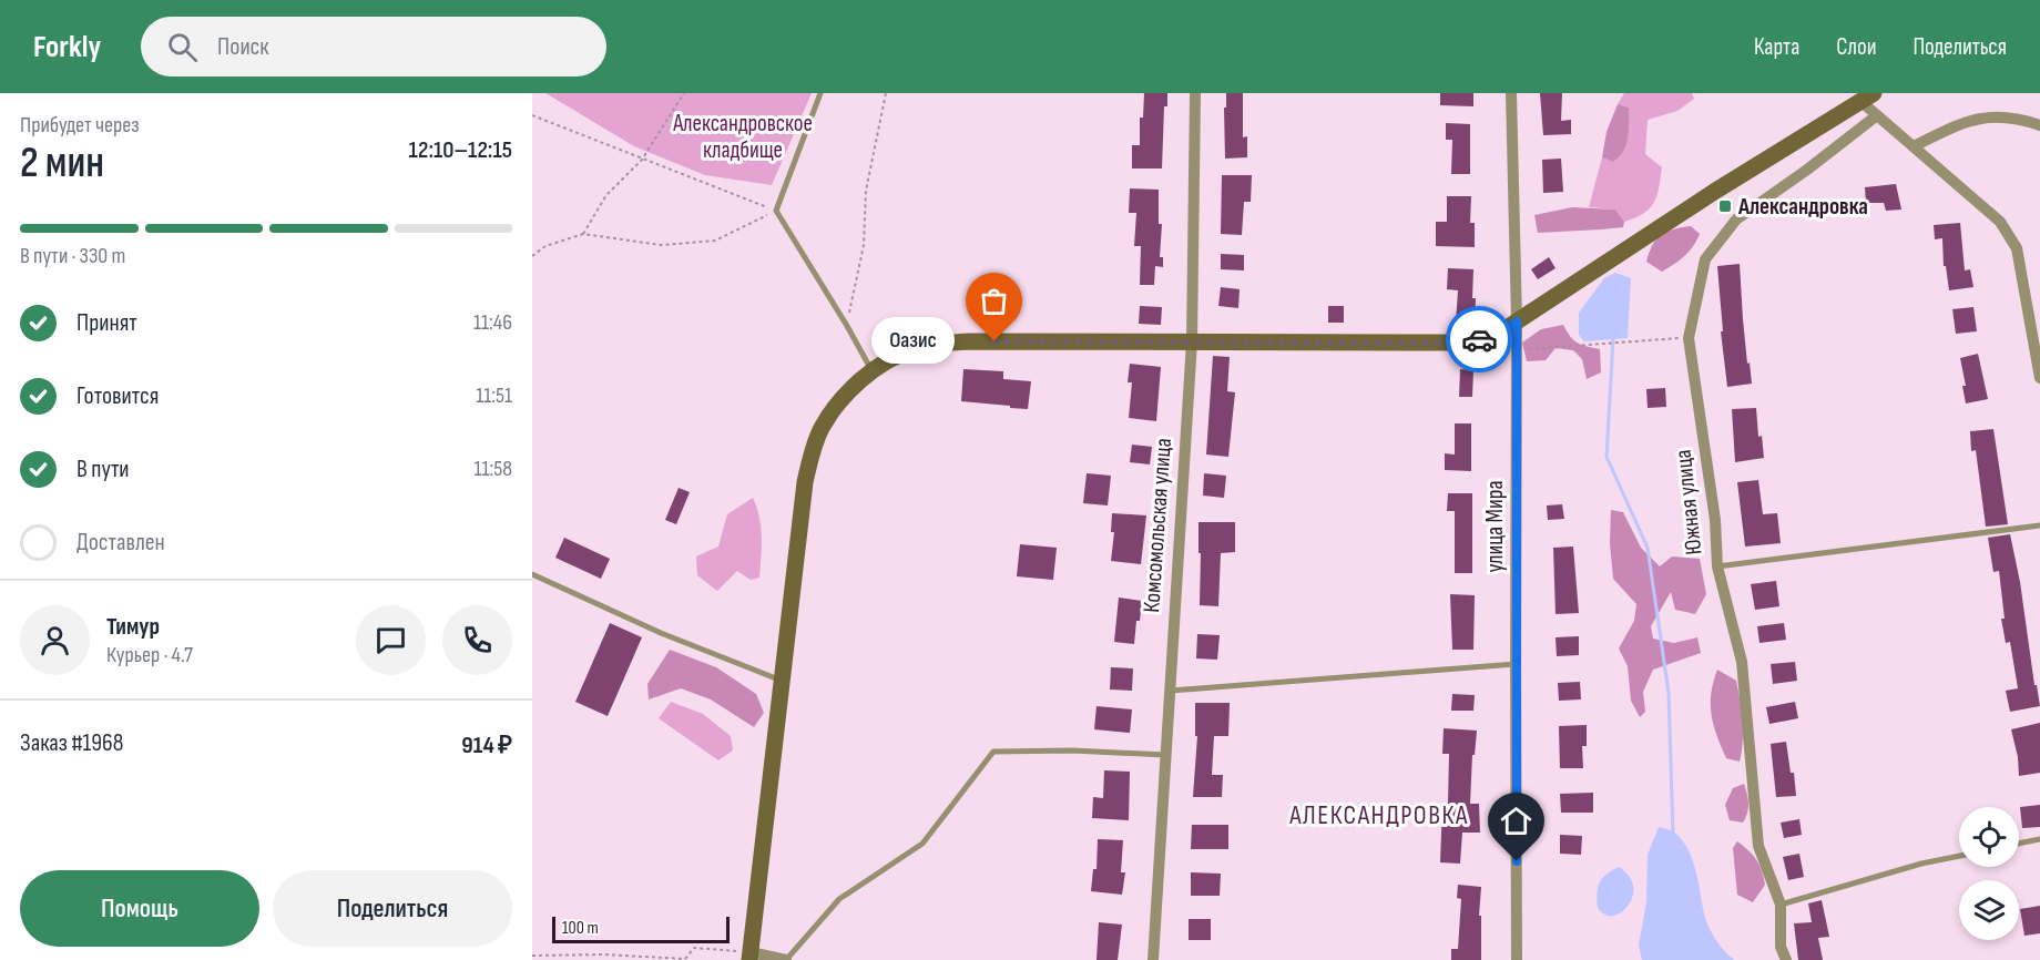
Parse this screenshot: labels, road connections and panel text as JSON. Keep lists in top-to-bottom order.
{
  "streets": {
    "street": ["Южная улица", "Комсомольская улица", "улица Мира"]
  },
  "districts": ["АЛЕКСАНДРОВКА"],
  "parks": ["Александровское кладбище"],
  "places": {
    "transit": ["Александровка"],
    "other": ["Оазис"]
  },
  "scale_bar": "100 m",
  "page": {
    "header": "Forkly",
    "search": "Поиск",
    "nav": ["Карта", "Слои", "Поделиться"],
    "heading": ["2 мин", "Прибудет через", "12:10–12:15"],
    "panel": [
      "Тимур",
      "Курьер · 4.7",
      "Заказ #1968",
      "914 ₽"
    ],
    "bar": "В пути · 330 m",
    "list": [
      ["Принят", "11:46"],
      ["Готовится", "11:51"],
      ["В пути", "11:58"],
      "Доставлен"
    ],
    "bubble": "Оазис",
    "buttons": ["Помощь", "Поделиться"],
    "scale": "100 m"
  }
}
